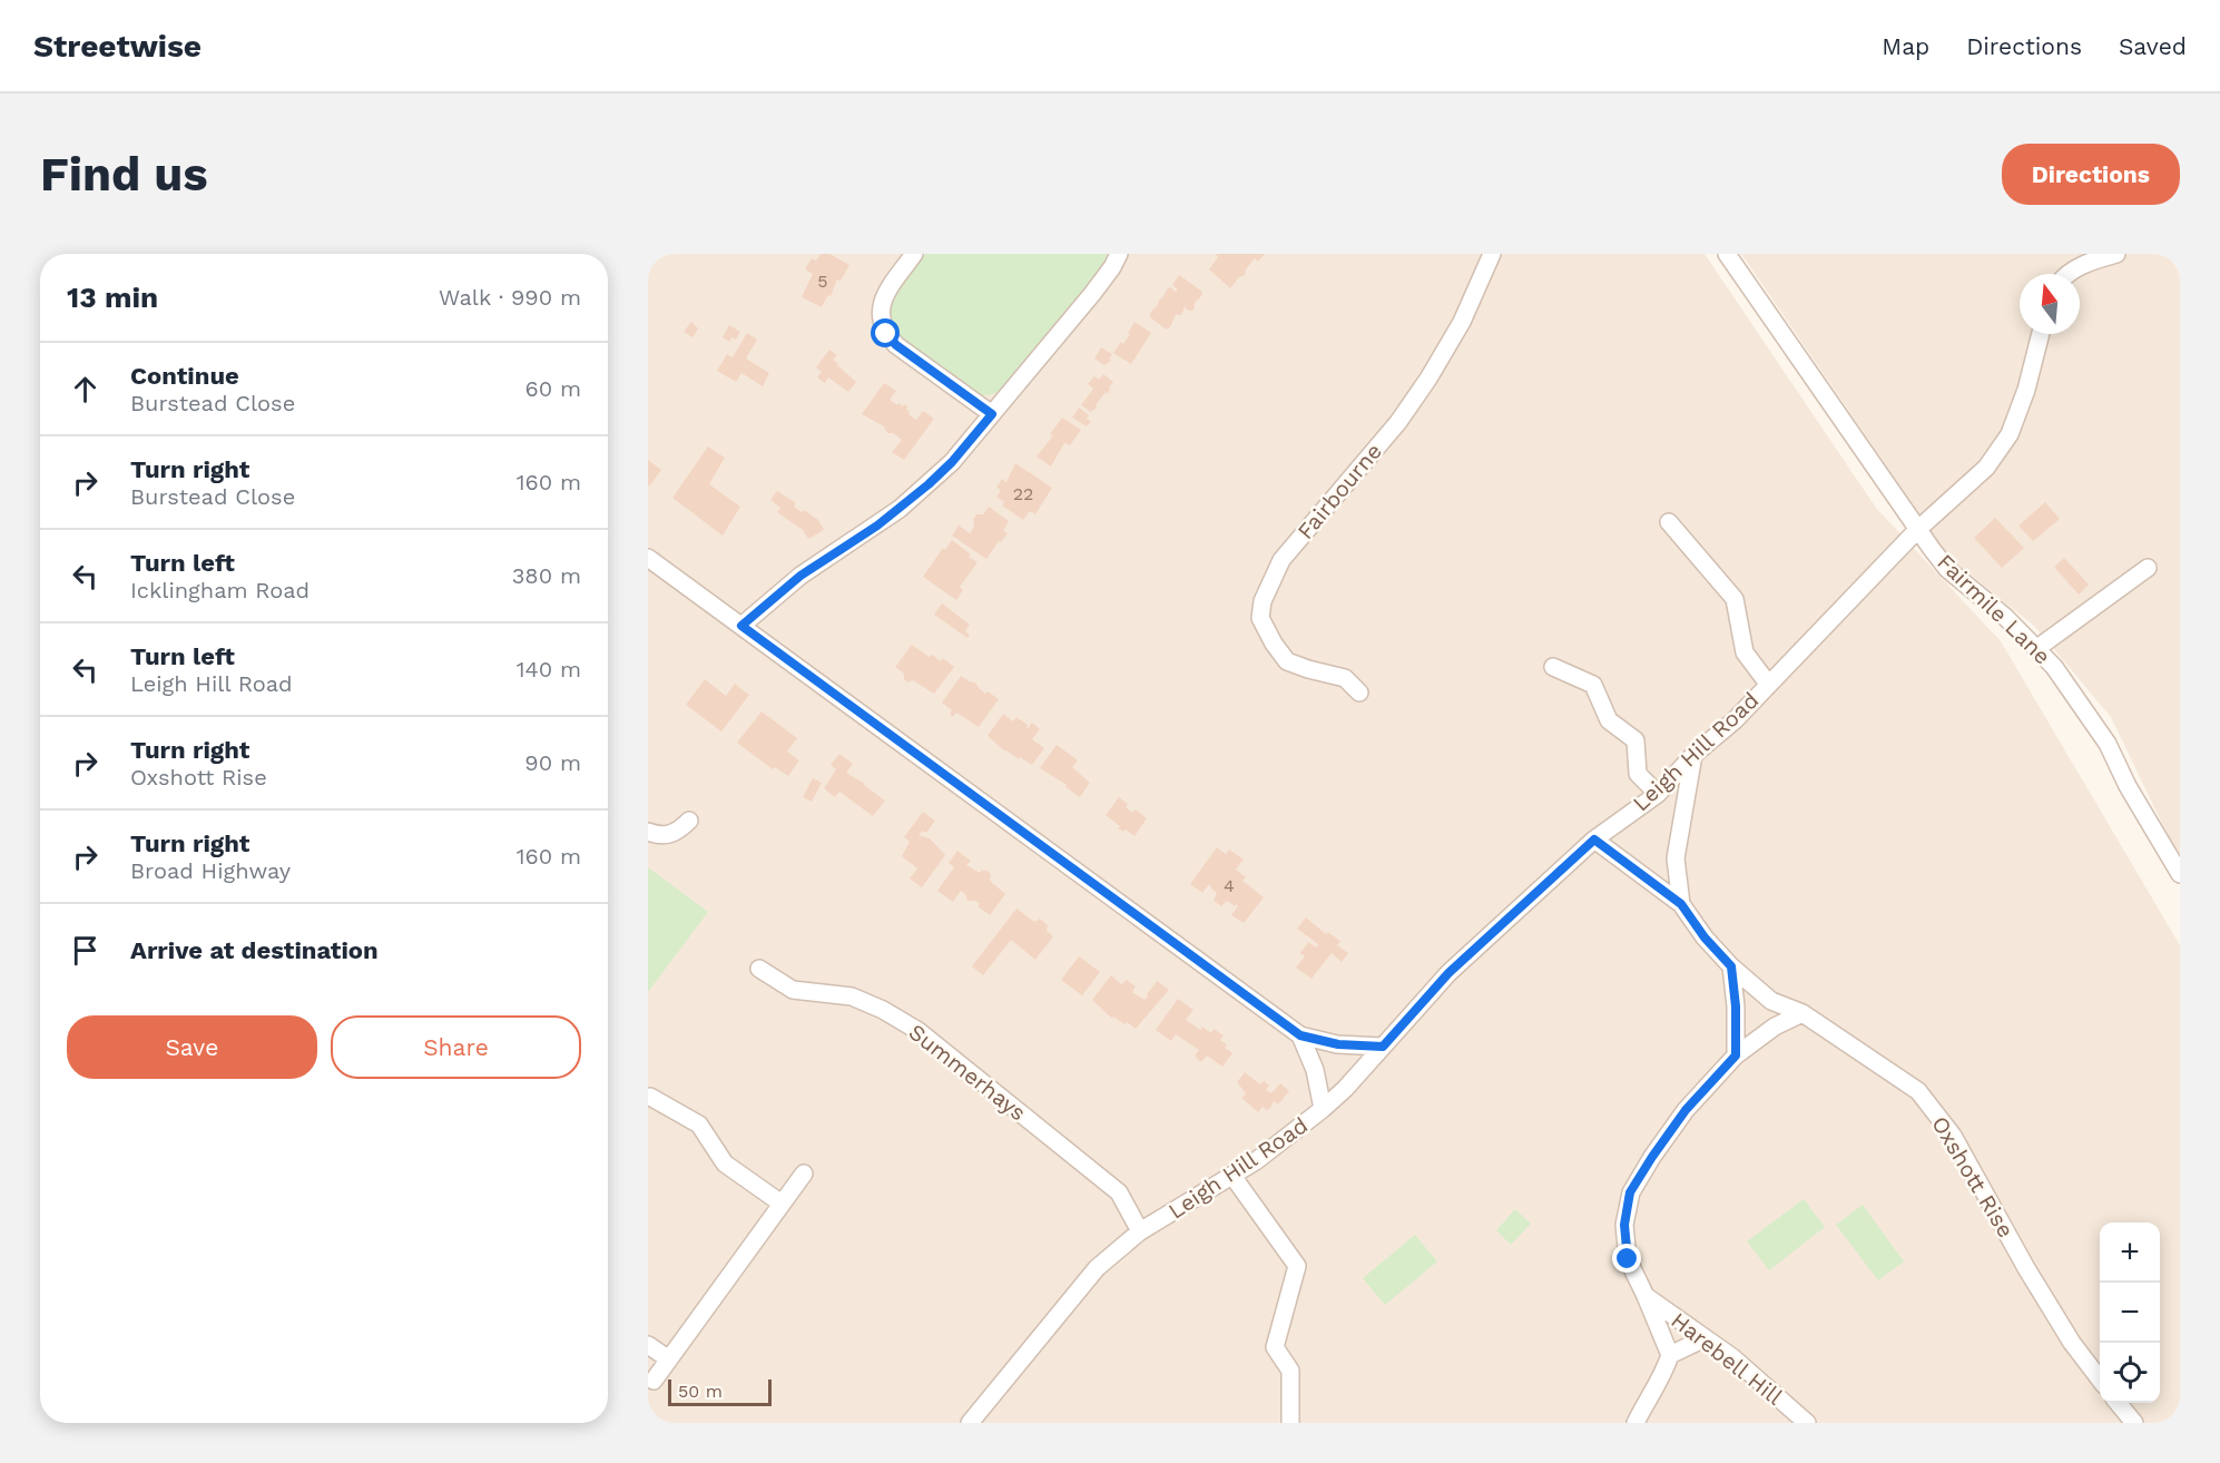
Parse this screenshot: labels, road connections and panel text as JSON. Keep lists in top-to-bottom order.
{
  "streets": {
    "street": [
      "Fairbourne",
      "Fairmile Lane",
      "Leigh Hill Road",
      "Summerhays",
      "Oxshott Rise",
      "Harebell Hill"
    ]
  },
  "crossings": [
    ["Fairmile Lane", "Leigh Hill Road"],
    ["Leigh Hill Road", "Summerhays"],
    ["Leigh Hill Road", "Oxshott Rise"]
  ],
  "house_numbers": ["5", "22", "4"],
  "scale_bar": "50 m",
  "north": "top",
  "page": {
    "header": "Streetwise",
    "nav": ["Map", "Directions", "Saved"],
    "buttons": [
      "Directions",
      ["Save", "Share"]
    ],
    "title": "Find us",
    "heading": ["13 min", "Walk · 990 m"],
    "list": [
      ["Continue", "Burstead Close", "60 m"],
      ["Turn right", "Burstead Close", "160 m"],
      ["Turn left", "Icklingham Road", "380 m"],
      ["Turn left", "Leigh Hill Road", "140 m"],
      ["Turn right", "Oxshott Rise", "90 m"],
      ["Turn right", "Broad Highway", "160 m"],
      "Arrive at destination"
    ],
    "map_buttons": ["+", "−"],
    "scale": "50 m"
  }
}
